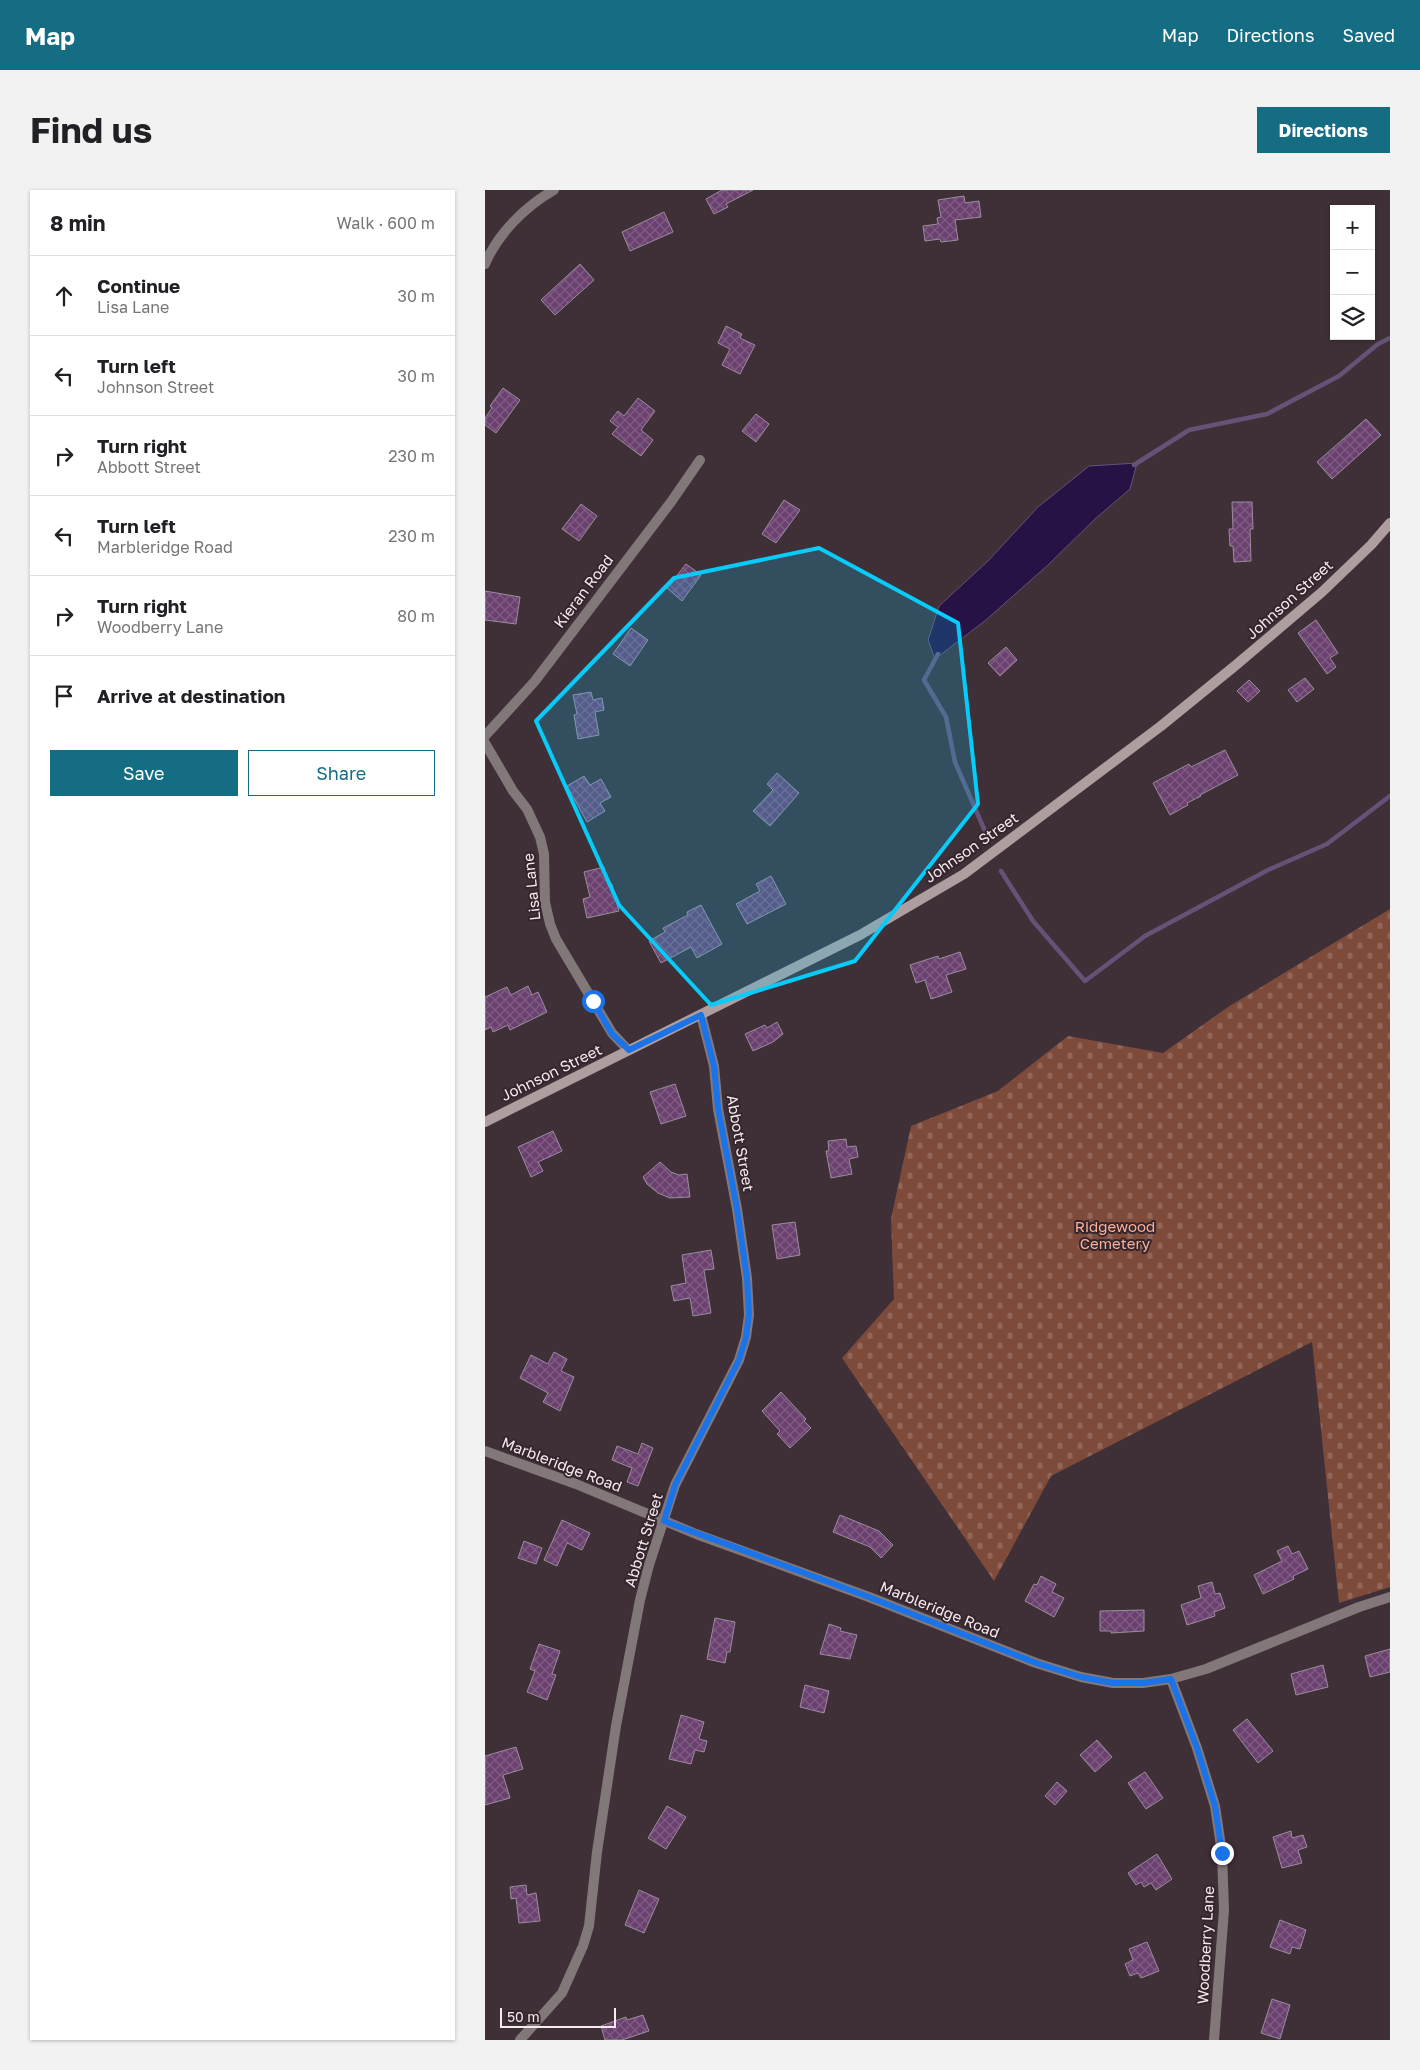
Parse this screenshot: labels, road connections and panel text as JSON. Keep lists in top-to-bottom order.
{
  "streets": {
    "street": [
      "Kieran Road",
      "Johnson Street",
      "Lisa Lane",
      "Abbott Street",
      "Marbleridge Road",
      "Woodberry Lane"
    ]
  },
  "crossings": [
    ["Johnson Street", "Lisa Lane"],
    ["Johnson Street", "Abbott Street"],
    ["Abbott Street", "Marbleridge Road"],
    ["Marbleridge Road", "Woodberry Lane"]
  ],
  "parks": ["Ridgewood Cemetery"],
  "scale_bar": "50 m",
  "page": {
    "header": "Map",
    "nav": ["Map", "Directions", "Saved"],
    "buttons": [
      "Directions",
      ["Save", "Share"]
    ],
    "title": "Find us",
    "heading": ["8 min", "Walk · 600 m"],
    "map_buttons": ["+", "−"],
    "list": [
      ["Continue", "Lisa Lane", "30 m"],
      ["Turn left", "Johnson Street", "30 m"],
      ["Turn right", "Abbott Street", "230 m"],
      ["Turn left", "Marbleridge Road", "230 m"],
      ["Turn right", "Woodberry Lane", "80 m"],
      "Arrive at destination"
    ],
    "scale": "50 m"
  }
}
